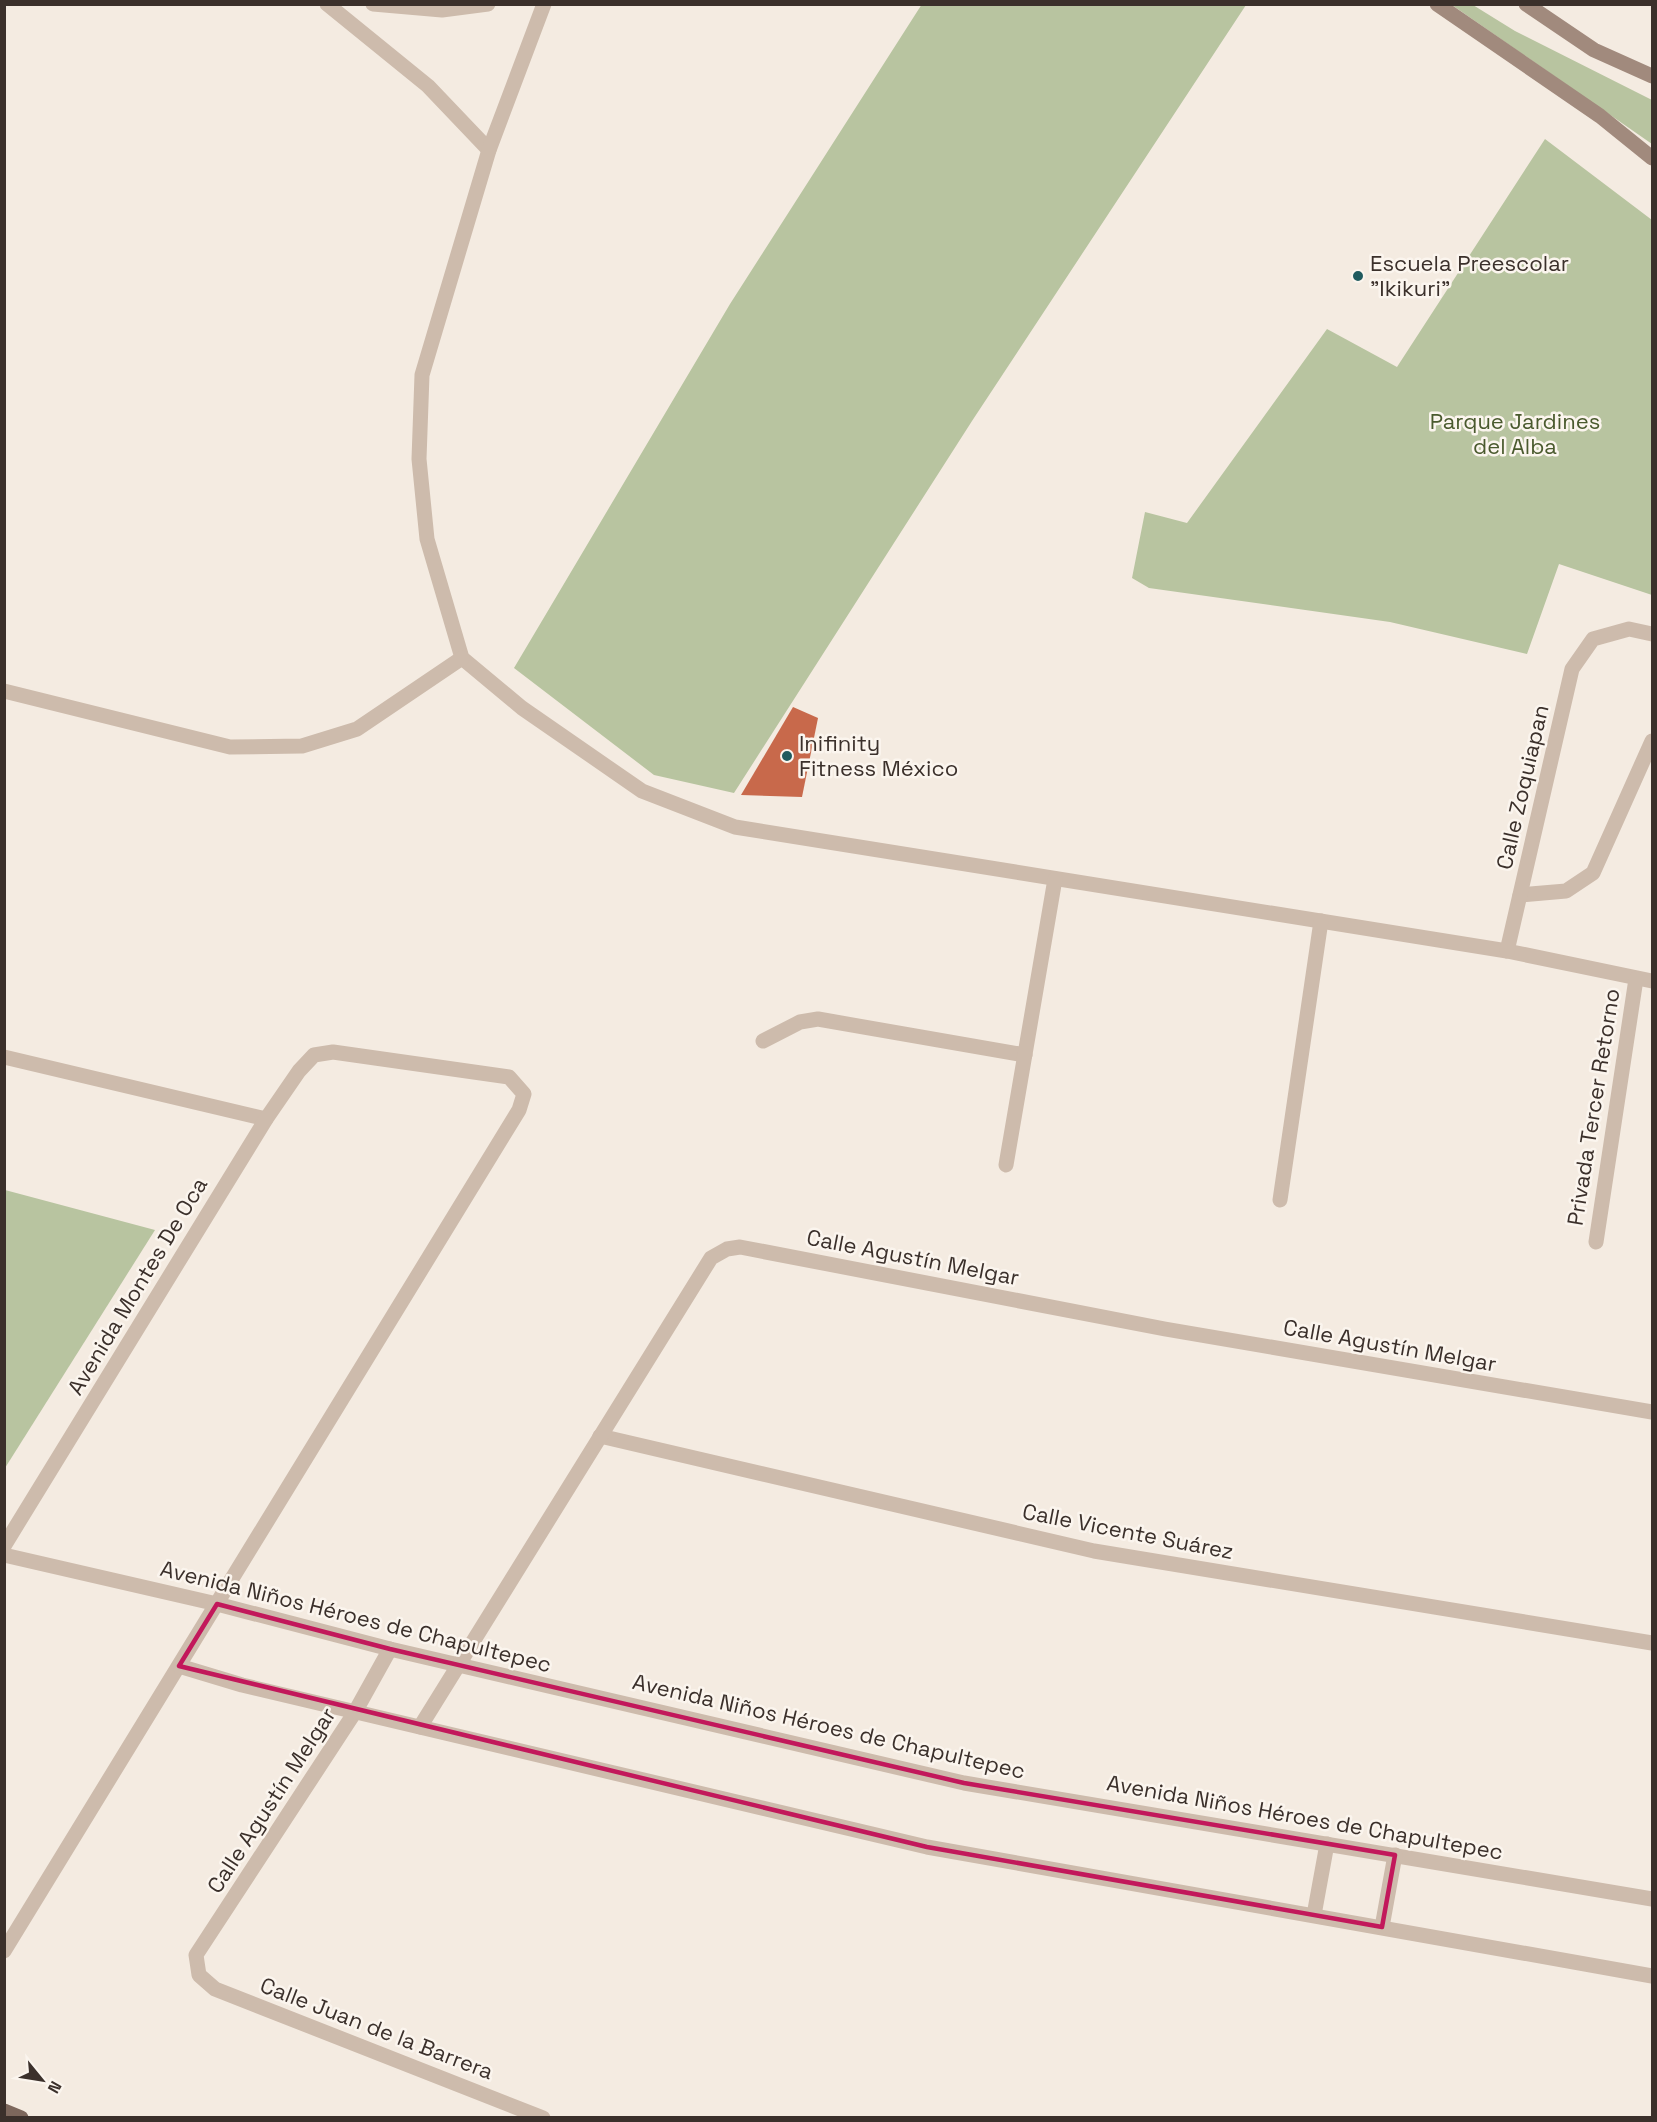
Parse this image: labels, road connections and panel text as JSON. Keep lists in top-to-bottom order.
{
  "streets": {
    "street": [
      "Calle Zoquiapan",
      "Privada Tercer Retorno",
      "Calle Agustín Melgar",
      "Avenida Montes De Oca",
      "Calle Vicente Suárez",
      "Avenida Niños Héroes de Chapultepec",
      "Calle Juan de la Barrera"
    ]
  },
  "crossings": [
    ["Calle Agustín Melgar", "Calle Vicente Suárez"],
    ["Calle Agustín Melgar", "Avenida Niños Héroes de Chapultepec"],
    ["Calle Agustín Melgar", "Calle Juan de la Barrera"],
    ["Avenida Montes De Oca", "Avenida Niños Héroes de Chapultepec"]
  ],
  "parks": ["Parque Jardines del Alba"],
  "places": ["Escuela Preescolar \"Ikikuri\"", "Inifinity Fitness México"],
  "north": "bottom right"
}
